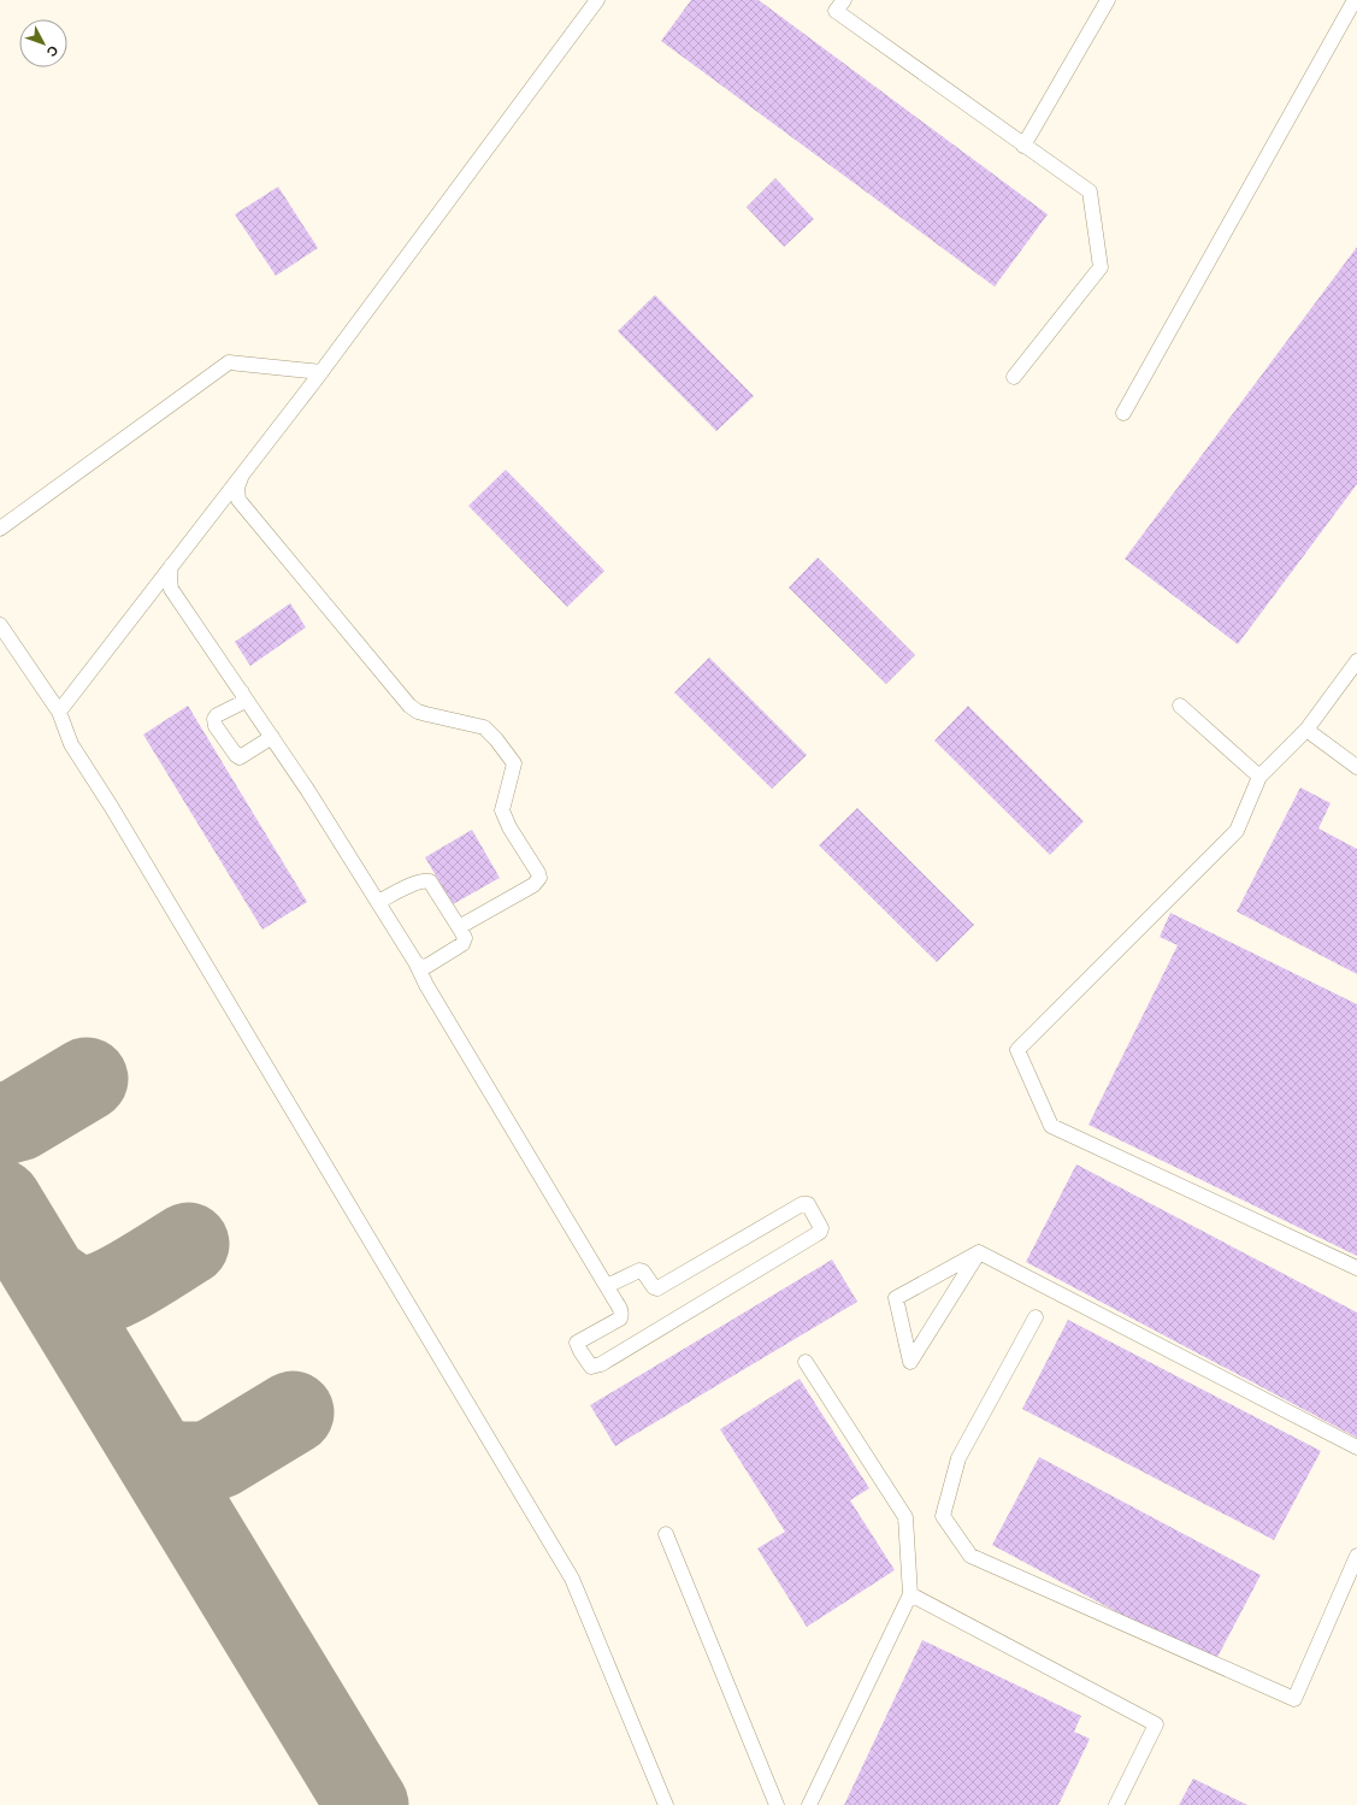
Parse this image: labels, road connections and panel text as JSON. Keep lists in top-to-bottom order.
{
  "north": "bottom right"
}
